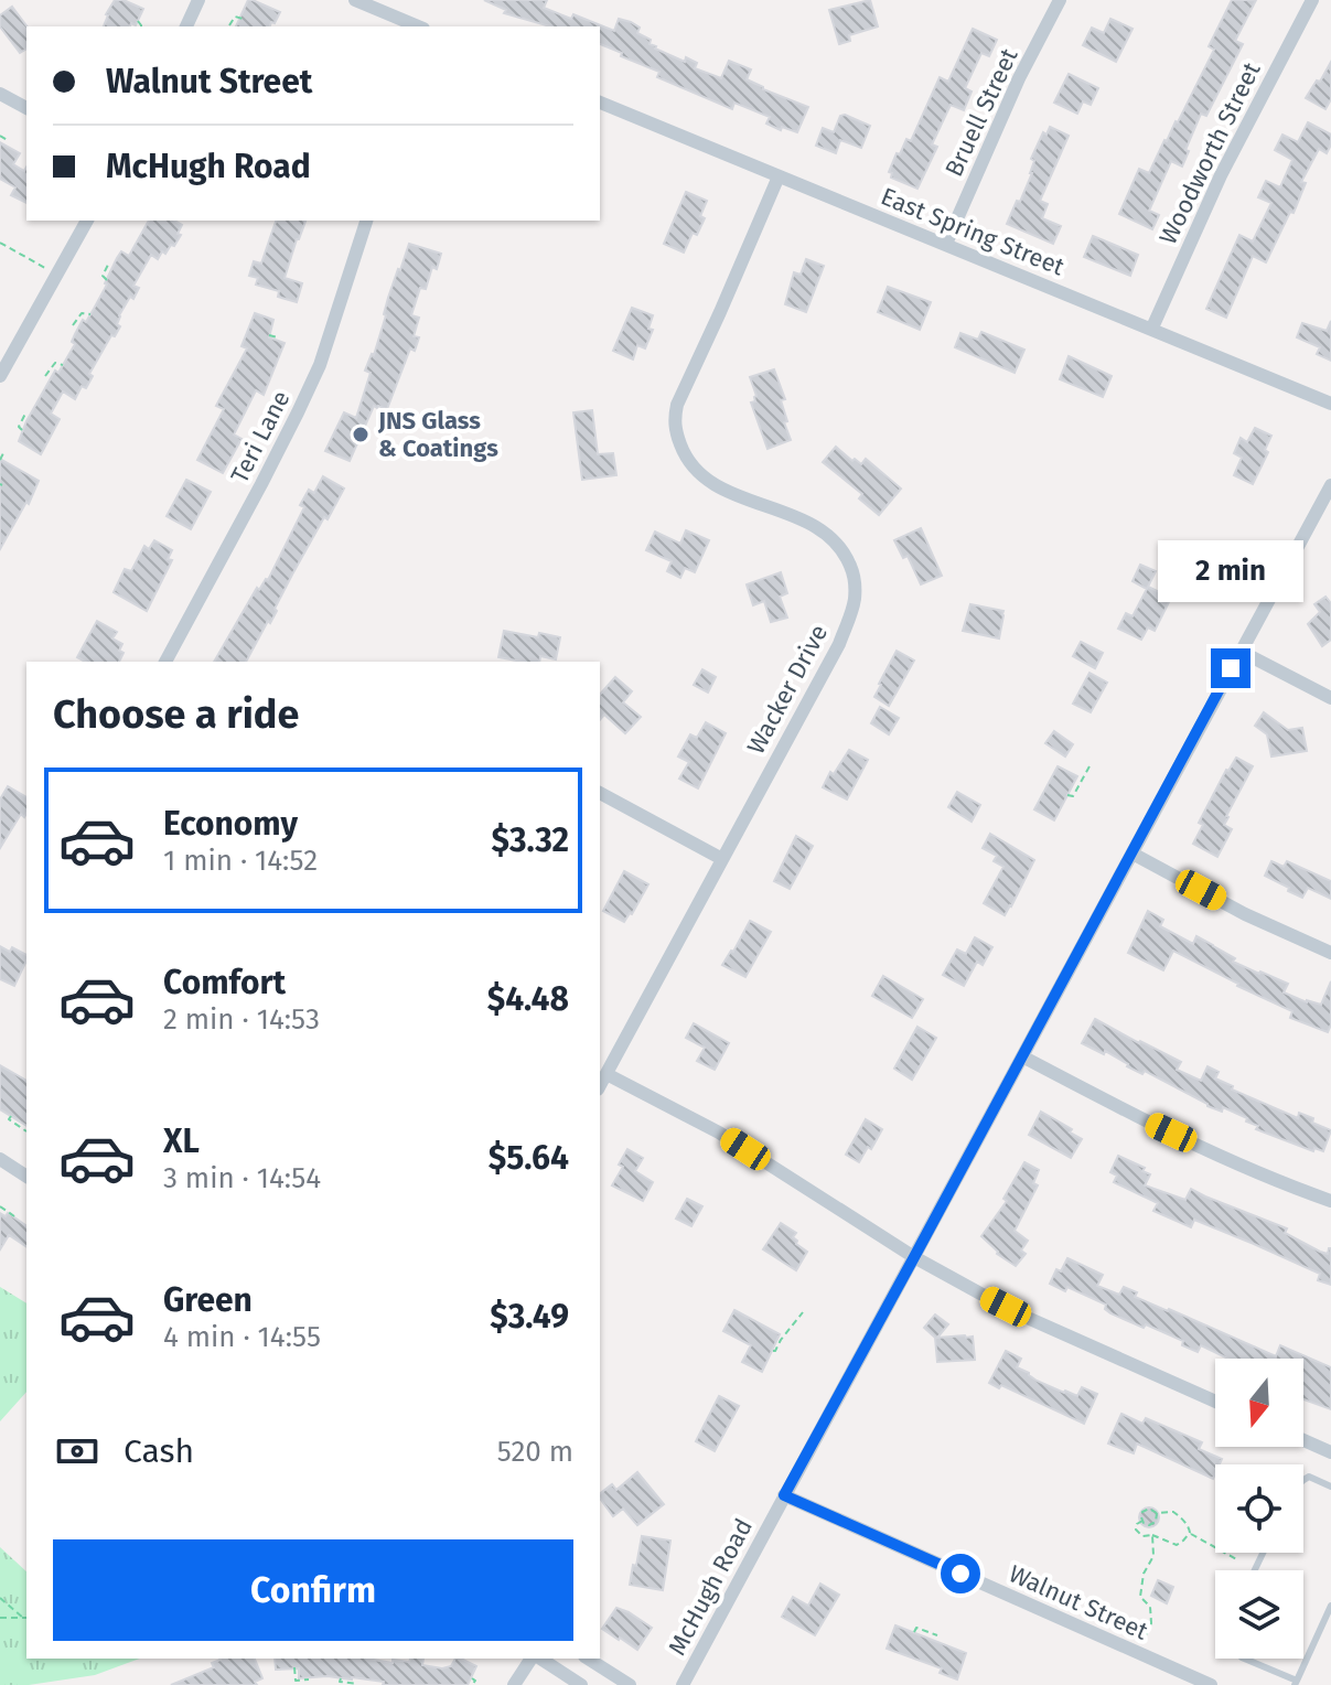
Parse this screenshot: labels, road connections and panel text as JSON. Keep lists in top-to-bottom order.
{
  "streets": {
    "street": [
      "Bruell Street",
      "Woodworth Street",
      "East Spring Street",
      "Teri Lane",
      "Wacker Drive",
      "McHugh Road",
      "Walnut Street"
    ]
  },
  "crossings": [
    ["Bruell Street", "East Spring Street"],
    ["Woodworth Street", "East Spring Street"],
    ["East Spring Street", "Wacker Drive"],
    ["McHugh Road", "Walnut Street"]
  ],
  "places": ["JNS Glass & Coatings"],
  "north": "bottom",
  "page": {
    "banner": ["Walnut Street", "McHugh Road"],
    "bubble": "2 min",
    "heading": "Choose a ride",
    "list": [
      {
        "name": "Economy",
        "note": "1 min · 14:52",
        "value": "$3.32"
      },
      {
        "name": "Comfort",
        "note": "2 min · 14:53",
        "value": "$4.48"
      },
      {
        "name": "XL",
        "note": "3 min · 14:54",
        "value": "$5.64"
      },
      {
        "name": "Green",
        "note": "4 min · 14:55",
        "value": "$3.49"
      }
    ],
    "pay": ["Cash", "520 m"],
    "buttons": "Confirm"
  }
}
